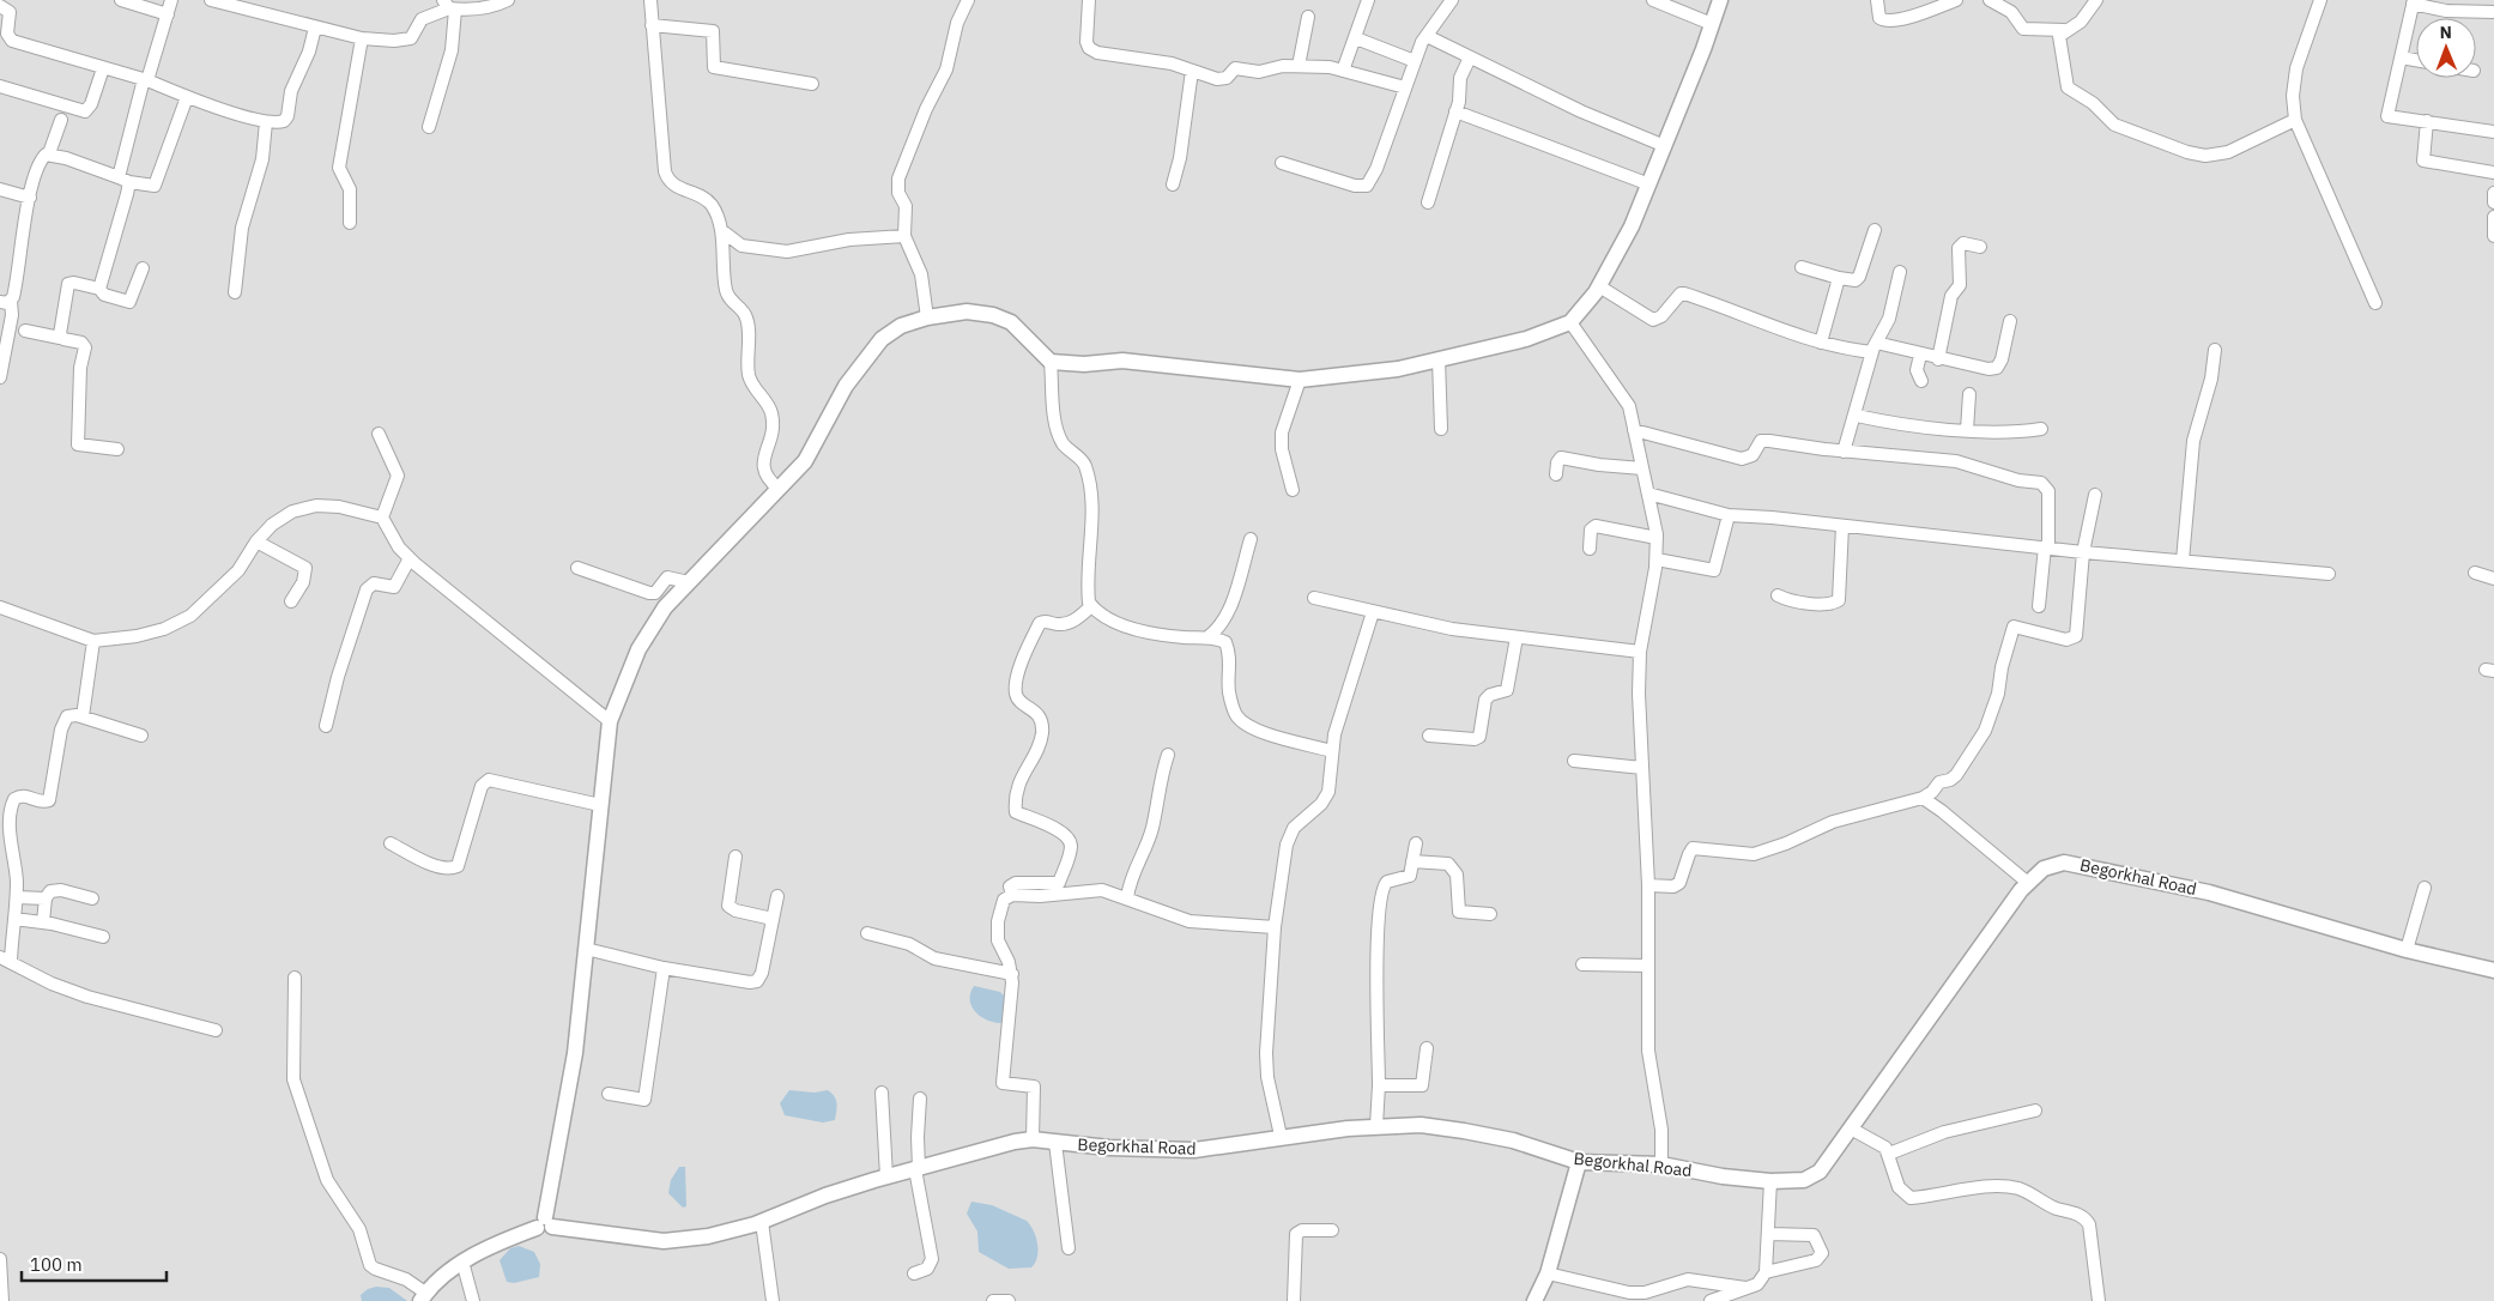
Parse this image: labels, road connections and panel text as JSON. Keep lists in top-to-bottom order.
{
  "streets": {
    "street": ["Begorkhal Road"]
  },
  "scale_bar": "100 m",
  "north": "top"
}
